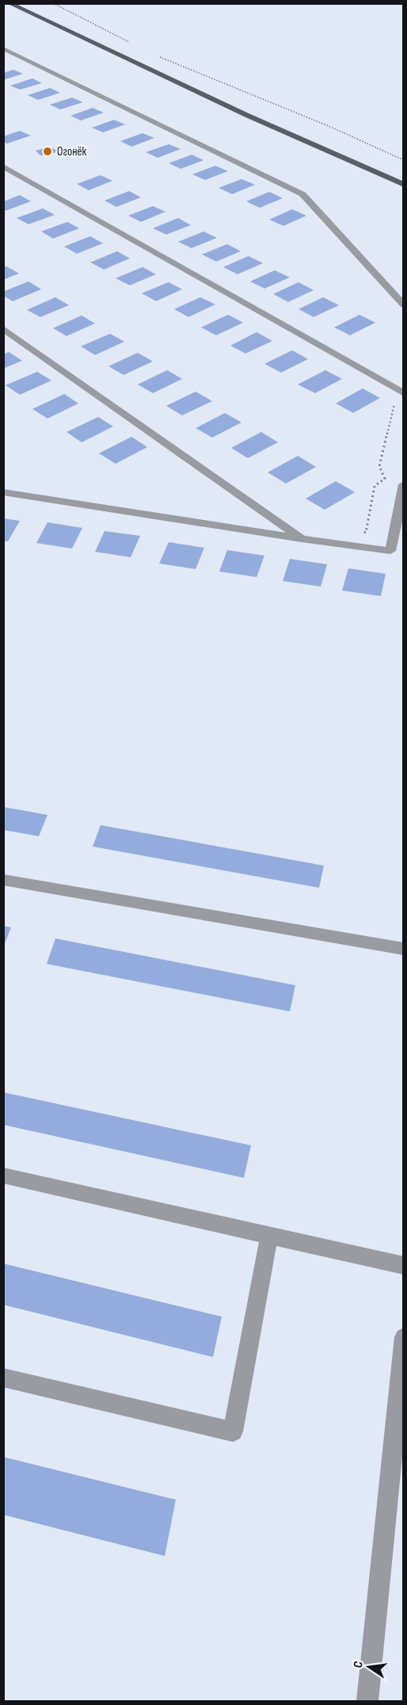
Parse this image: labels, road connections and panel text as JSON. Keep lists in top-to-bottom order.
{
  "places": ["Огонёк"],
  "north": "left"
}
